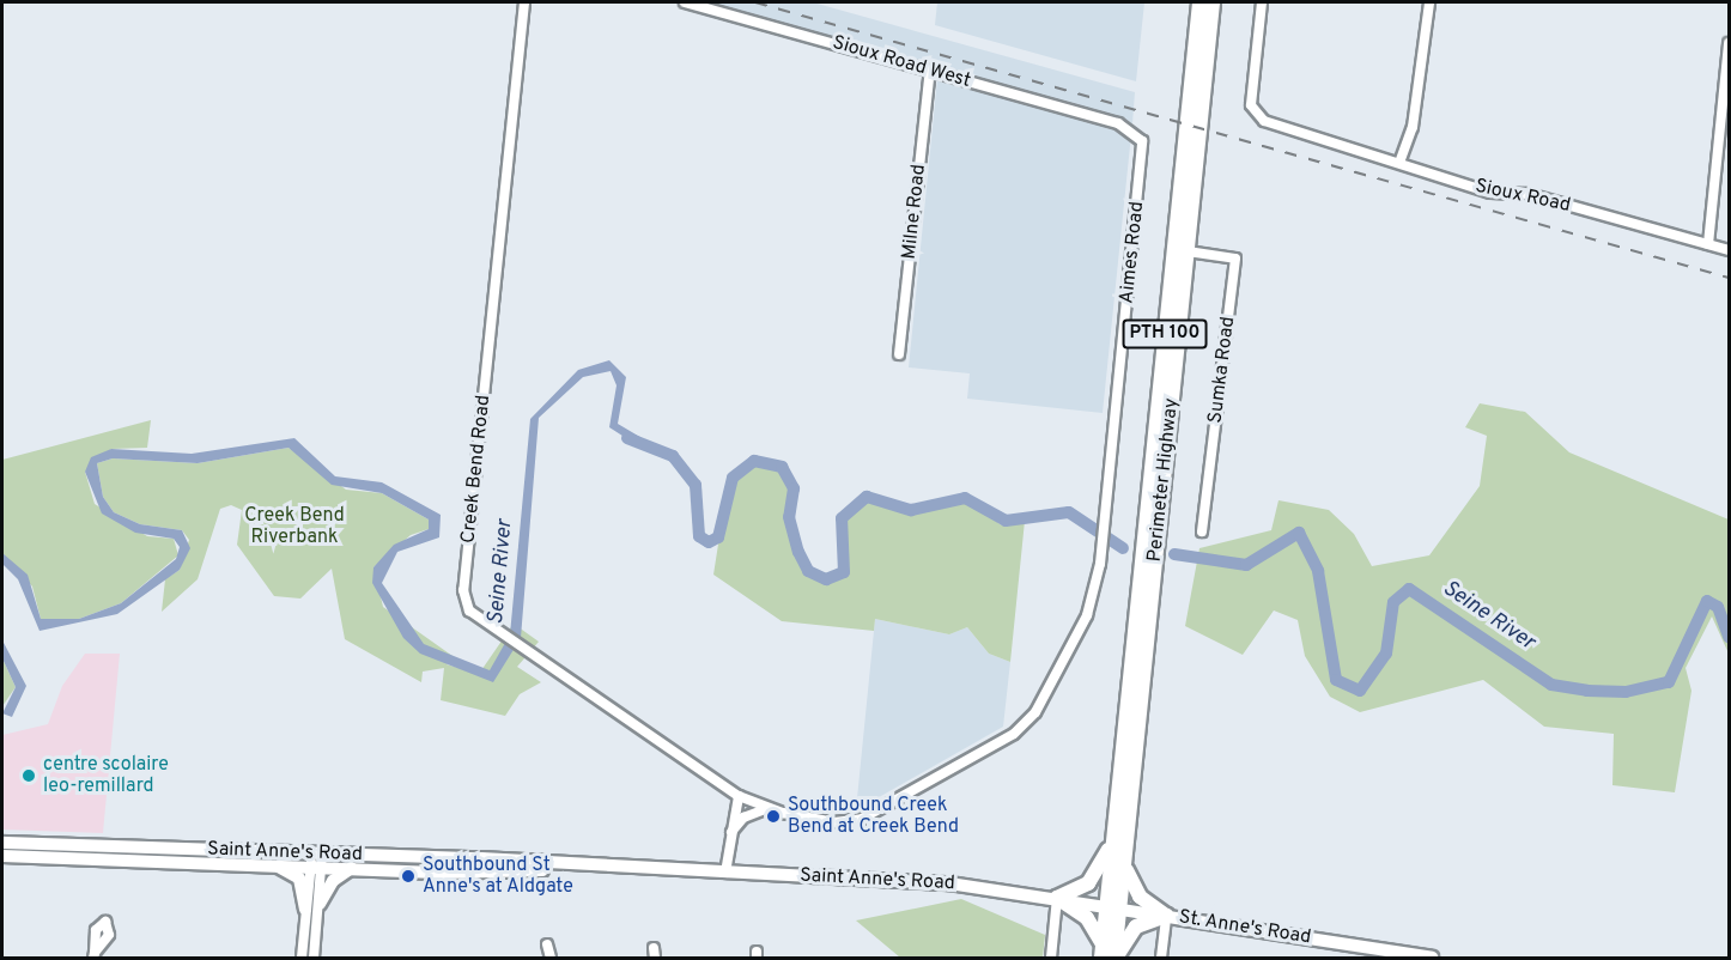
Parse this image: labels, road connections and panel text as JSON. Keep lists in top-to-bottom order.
{
  "streets": {
    "highway": ["PTH 100", "Perimeter Highway"],
    "main road": ["Saint Anne's Road", "St. Anne's Road"],
    "street": [
      "Sioux Road West",
      "Sioux Road",
      "Milne Road",
      "Aimes Road",
      "Sumka Road",
      "Creek Bend Road"
    ]
  },
  "crossings": [
    ["Sioux Road West", "Milne Road"],
    ["Sioux Road West", "Aimes Road"],
    ["Aimes Road", "Creek Bend Road"],
    ["Sumka Road", "Perimeter Highway"],
    ["Perimeter Highway", "St. Anne's Road"],
    ["Saint Anne's Road", "St. Anne's Road"]
  ],
  "water": ["Seine River"],
  "parks": ["Creek Bend Riverbank"],
  "places": ["centre scolaire leo-remillard", "Southbound Creek Bend at Creek Bend", "Southbound St Anne's at Aldgate"]
}
